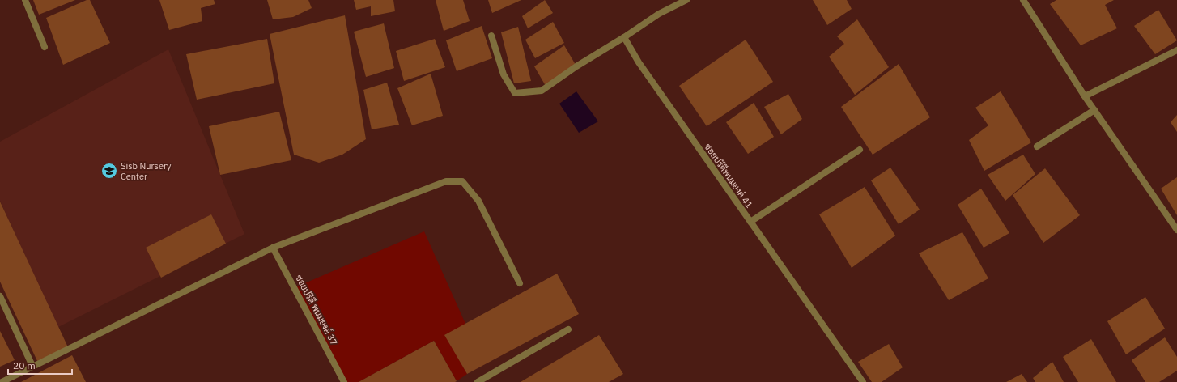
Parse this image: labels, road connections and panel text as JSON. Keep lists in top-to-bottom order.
{
  "streets": {
    "street": ["ซอยปรีดีพนมยงค์ 41", "ซอยปรีดี พนมยงค์ 37"]
  },
  "places": {
    "school or university": ["Sisb Nursery Center"]
  },
  "scale_bar": "20 m"
}
